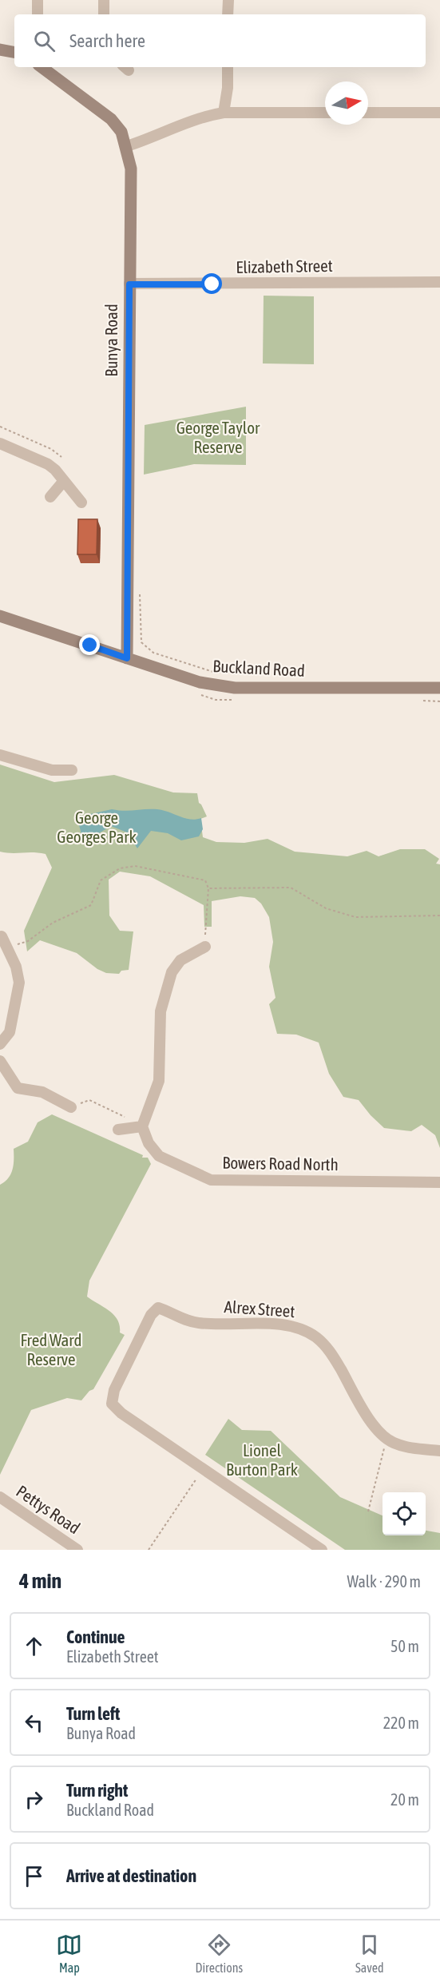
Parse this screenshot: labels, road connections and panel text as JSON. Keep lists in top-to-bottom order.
{
  "streets": {
    "street": [
      "Elizabeth Street",
      "Bunya Road",
      "Buckland Road",
      "Bowers Road North",
      "Alrex Street",
      "Pettys Road"
    ]
  },
  "crossings": [
    ["Elizabeth Street", "Bunya Road"],
    ["Bunya Road", "Buckland Road"]
  ],
  "parks": [
    "George Taylor Reserve",
    "George Georges Park",
    "Fred Ward Reserve",
    "Lionel Burton Park"
  ],
  "north": "right",
  "page": {
    "search": "Search here",
    "heading": ["4 min", "Walk · 290 m"],
    "list": [
      ["Continue", "Elizabeth Street", "50 m"],
      ["Turn left", "Bunya Road", "220 m"],
      ["Turn right", "Buckland Road", "20 m"],
      "Arrive at destination"
    ],
    "nav": ["Map", "Directions", "Saved"]
  }
}
